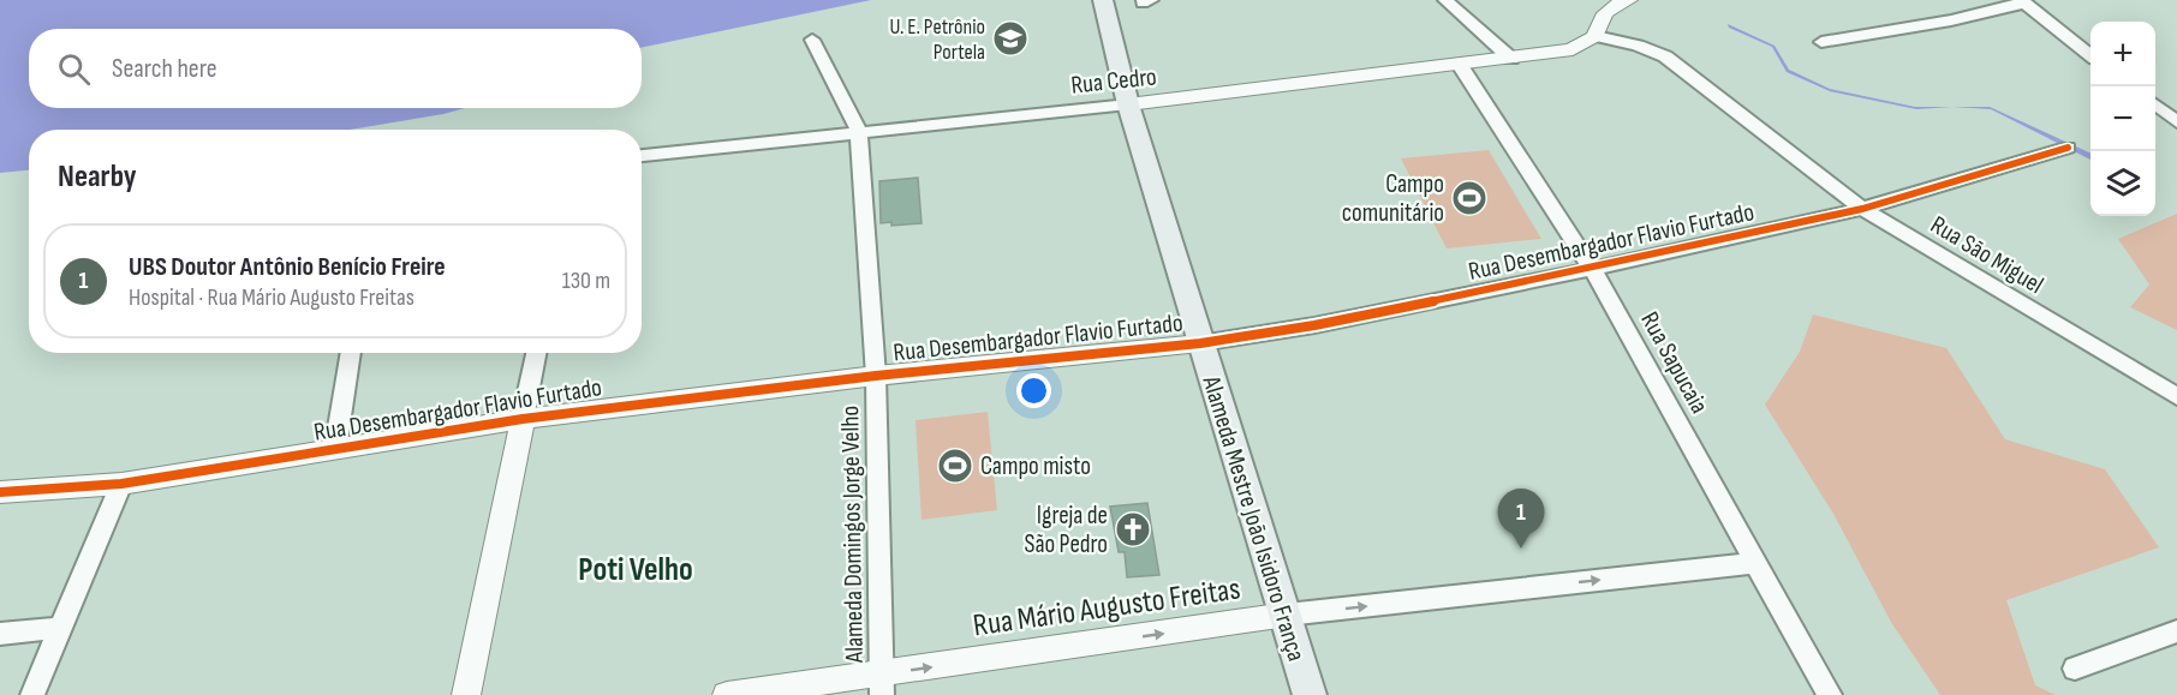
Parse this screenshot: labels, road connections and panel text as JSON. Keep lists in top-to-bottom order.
{
  "streets": {
    "main road": ["Alameda Mestre João Isidoro França"],
    "street": [
      "Rua Cedro",
      "Rua Desembargador Flavio Furtado",
      "Rua São Miguel",
      "Rua Sapucaia",
      "Alameda Domingos Jorge Velho",
      "Rua Mário Augusto Freitas"
    ]
  },
  "crossings": [
    ["Rua Cedro", "Rua São Miguel"],
    ["Rua Cedro", "Rua Sapucaia"],
    ["Rua Cedro", "Alameda Mestre João Isidoro França"],
    ["Rua Cedro", "Alameda Domingos Jorge Velho"],
    ["Rua Desembargador Flavio Furtado", "Rua São Miguel"],
    ["Rua Desembargador Flavio Furtado", "Rua Sapucaia"],
    ["Rua Desembargador Flavio Furtado", "Alameda Mestre João Isidoro França"],
    ["Rua Desembargador Flavio Furtado", "Alameda Domingos Jorge Velho"],
    ["Rua Sapucaia", "Rua Mário Augusto Freitas"],
    ["Alameda Mestre João Isidoro França", "Rua Mário Augusto Freitas"],
    ["Alameda Domingos Jorge Velho", "Rua Mário Augusto Freitas"]
  ],
  "one_way": ["Rua Mário Augusto Freitas"],
  "districts": ["Poti Velho"],
  "places": {
    "school or university": ["U. E. Petrônio Portela"],
    "sports": ["Campo comunitário", "Campo misto"],
    "church": ["Igreja de São Pedro"]
  },
  "page": {
    "map_buttons": ["+", "−"],
    "search": "Search here",
    "heading": "Nearby",
    "list": [
      {
        "mark": "1",
        "name": "UBS Doutor Antônio Benício Freire",
        "note": "Hospital · Rua Mário Augusto Freitas",
        "value": "130 m"
      }
    ],
    "pins": "1"
  }
}
